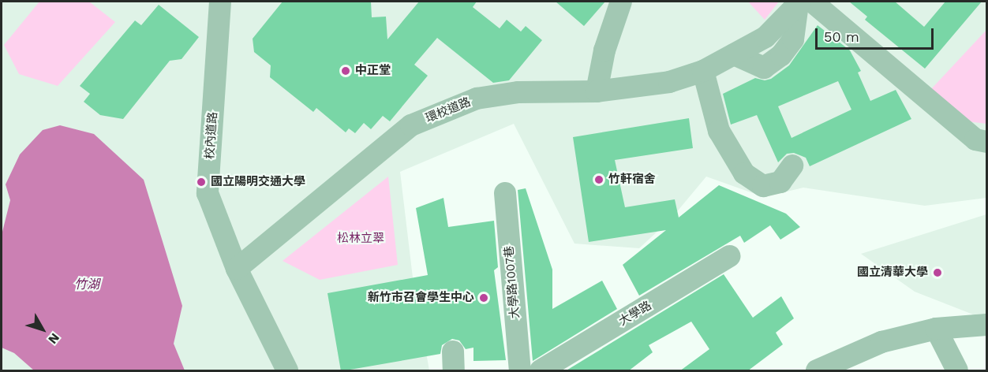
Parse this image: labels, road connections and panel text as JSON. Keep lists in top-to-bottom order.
{
  "streets": {
    "street": [
      "環校道路",
      "校內道路",
      "大學路1007巷",
      "大學路"
    ]
  },
  "crossings": [
    ["環校道路", "校內道路"]
  ],
  "water": ["竹湖"],
  "parks": ["松林立翠"],
  "places": [
    "中正堂",
    "竹軒宿舍",
    "國立陽明交通大學",
    "國立清華大學",
    "新竹市召會學生中心"
  ],
  "scale_bar": "50 m",
  "north": "bottom right"
}
